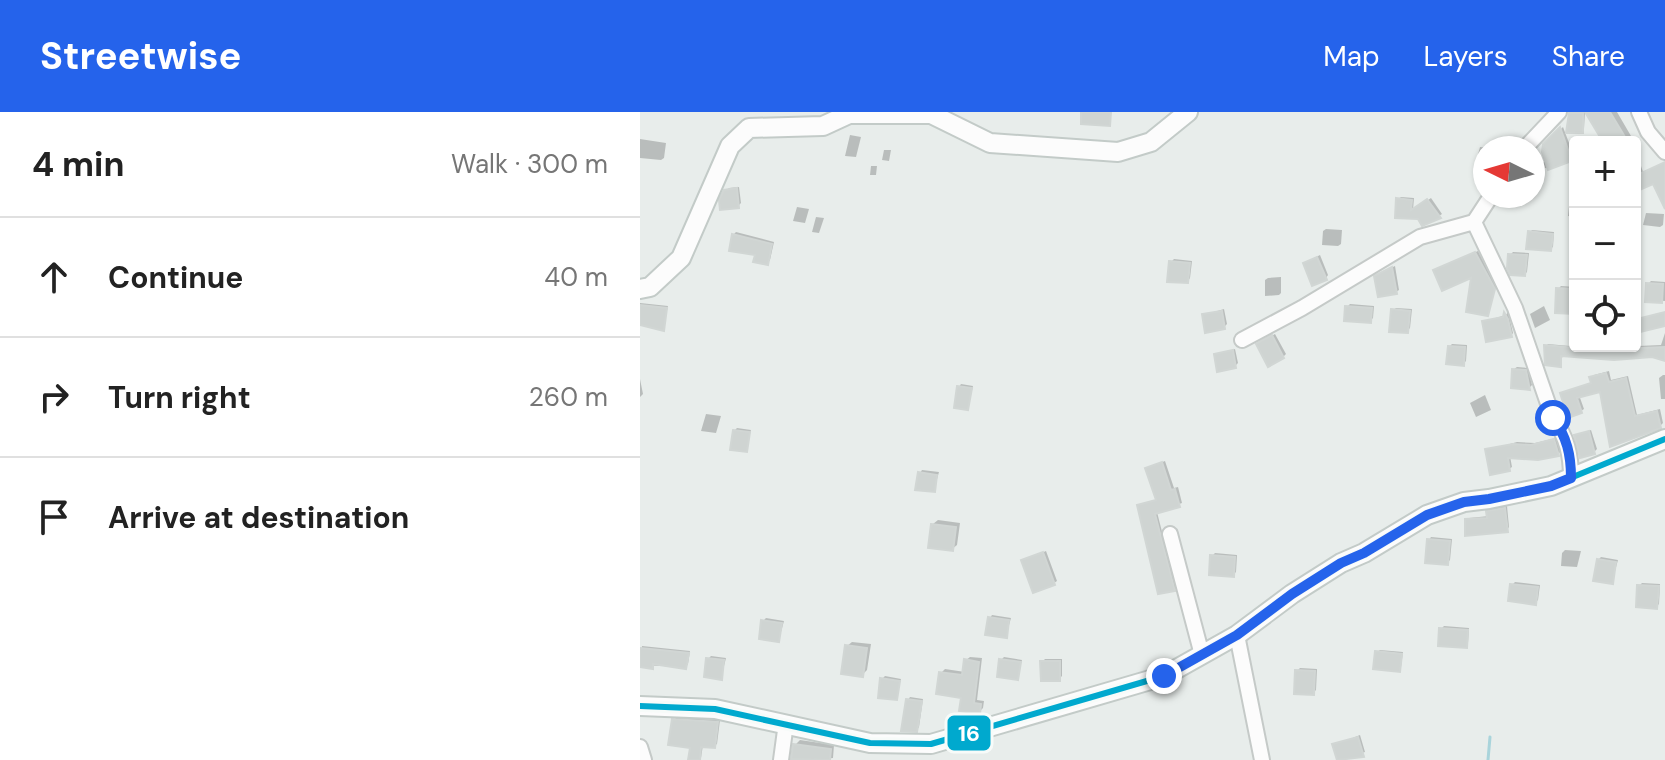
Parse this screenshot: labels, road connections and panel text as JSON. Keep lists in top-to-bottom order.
{
  "lines": ["transit line 16"],
  "north": "left",
  "page": {
    "header": "Streetwise",
    "nav": ["Map", "Layers", "Share"],
    "heading": ["4 min", "Walk · 300 m"],
    "map_buttons": ["+", "−"],
    "list": [
      ["Continue", "40 m"],
      ["Turn right", "260 m"],
      "Arrive at destination"
    ]
  }
}
